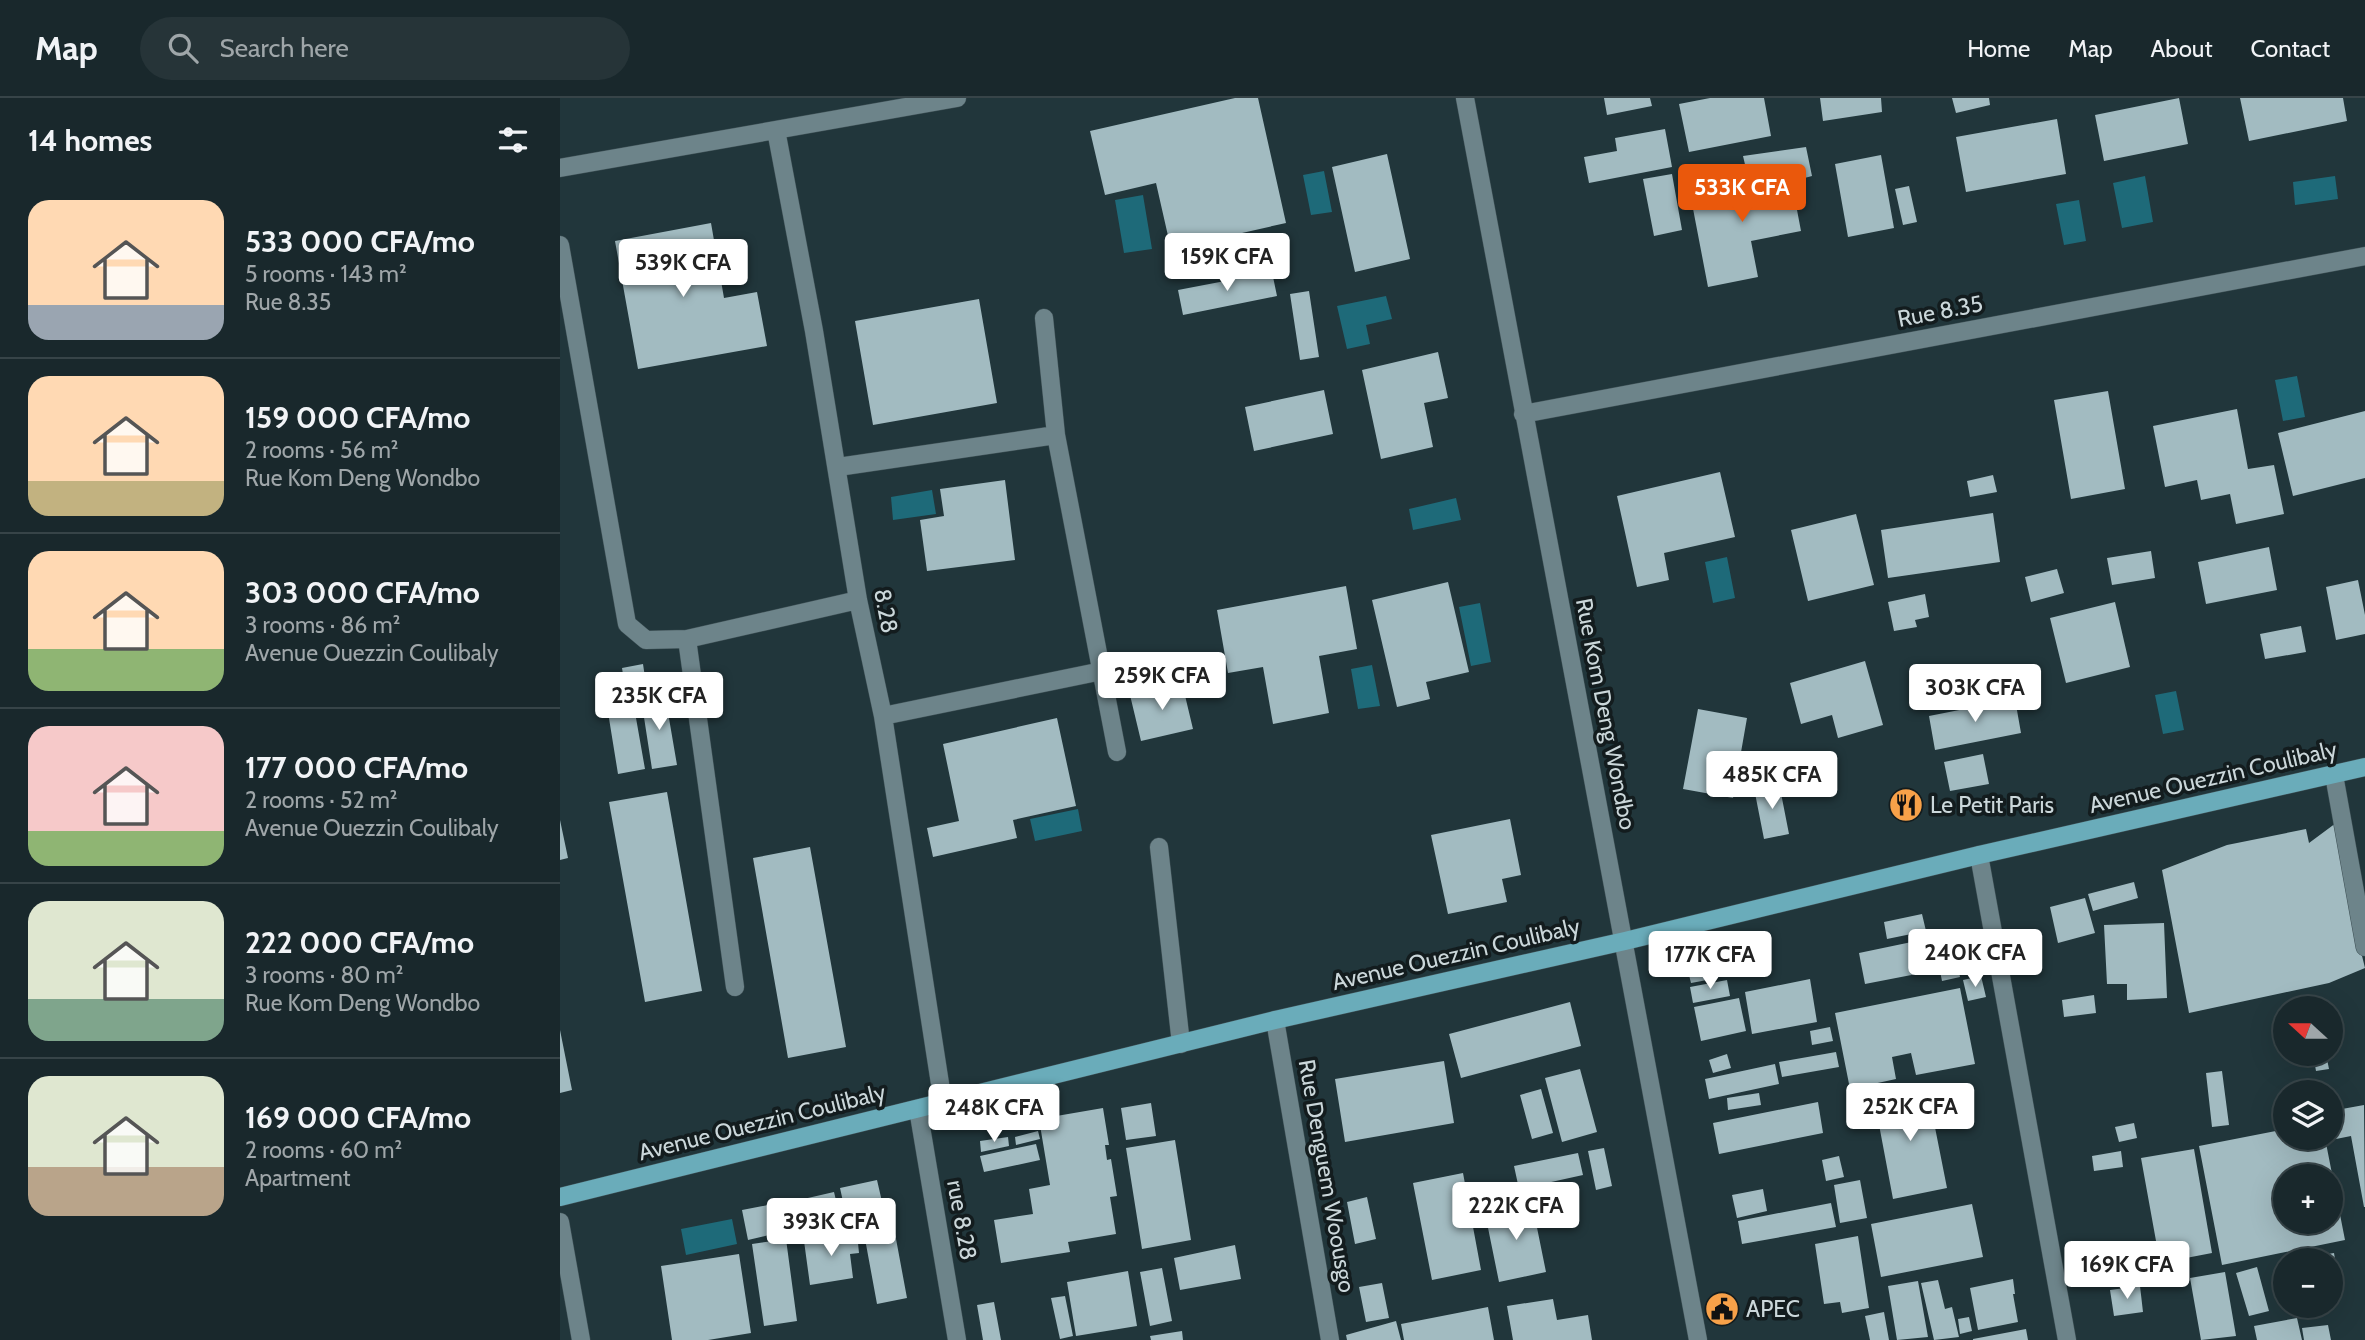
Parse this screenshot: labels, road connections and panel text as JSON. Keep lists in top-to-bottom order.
{
  "streets": {
    "main road": ["Avenue Ouezzin Coulibaly"],
    "street": [
      "Rue 8.35",
      "8.28",
      "Rue Kom Deng Wondbo",
      "Rue Denguem Woousgo",
      "rue 8.28"
    ]
  },
  "crossings": [
    ["Rue 8.35", "Rue Kom Deng Wondbo"],
    ["8.28", "Avenue Ouezzin Coulibaly"],
    ["Rue Kom Deng Wondbo", "Avenue Ouezzin Coulibaly"],
    ["Avenue Ouezzin Coulibaly", "Rue Denguem Woousgo"],
    ["Avenue Ouezzin Coulibaly", "rue 8.28"]
  ],
  "places": {
    "restaurant": ["Le Petit Paris"],
    "public building": ["APEC"]
  },
  "north": "left",
  "page": {
    "header": "Map",
    "search": "Search here",
    "nav": [
      "Home",
      "Map",
      "About",
      "Contact"
    ],
    "heading": "14 homes",
    "price": [
      "533K CFA",
      "159K CFA",
      "539K CFA",
      "259K CFA",
      "303K CFA",
      "235K CFA",
      "485K CFA",
      "240K CFA",
      "177K CFA",
      "252K CFA",
      "248K CFA",
      "222K CFA",
      "393K CFA",
      "169K CFA"
    ],
    "list": [
      {
        "name": "533 000 CFA/mo",
        "note": "5 rooms · 143 m² · Rue 8.35"
      },
      {
        "name": "159 000 CFA/mo",
        "note": "2 rooms · 56 m² · Rue Kom Deng Wondbo"
      },
      {
        "name": "303 000 CFA/mo",
        "note": "3 rooms · 86 m² · Avenue Ouezzin Coulibaly"
      },
      {
        "name": "177 000 CFA/mo",
        "note": "2 rooms · 52 m² · Avenue Ouezzin Coulibaly"
      },
      {
        "name": "222 000 CFA/mo",
        "note": "3 rooms · 80 m² · Rue Kom Deng Wondbo"
      },
      {
        "name": "169 000 CFA/mo",
        "note": "2 rooms · 60 m² · Apartment"
      }
    ],
    "map_buttons": ["+", "−"]
  }
}
